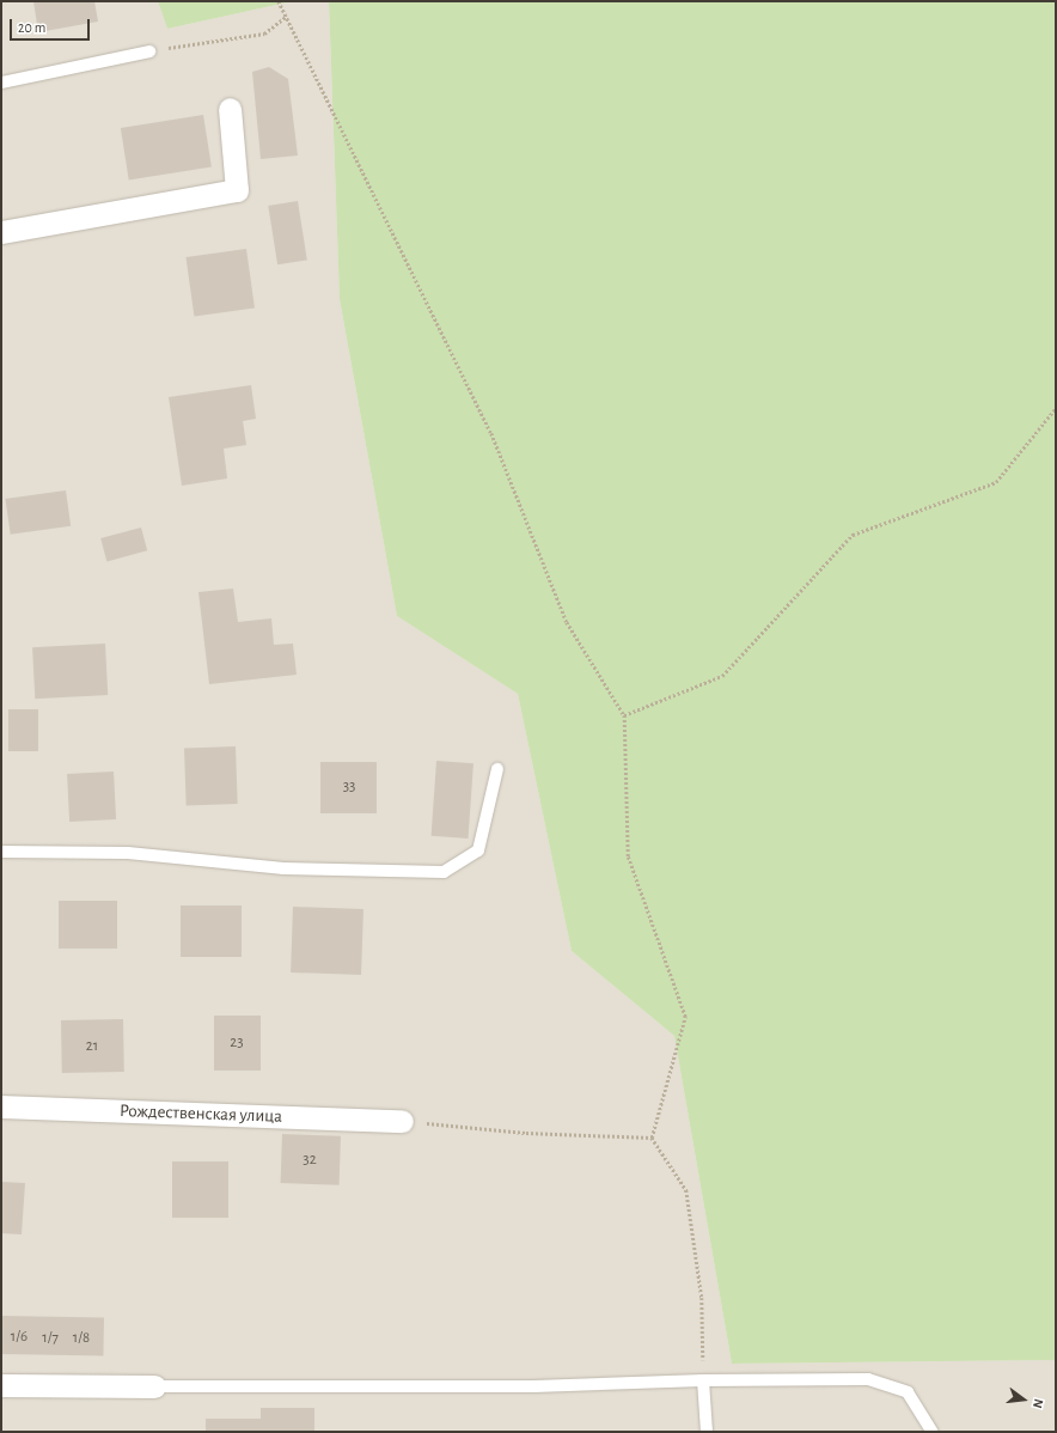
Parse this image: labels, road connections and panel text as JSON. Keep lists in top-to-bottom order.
{
  "streets": {
    "street": ["Рождественская улица"]
  },
  "house_numbers": [
    "33",
    "23",
    "21",
    "32",
    "1/6",
    "1/7",
    "1/8"
  ],
  "scale_bar": "20 m",
  "north": "right"
}
